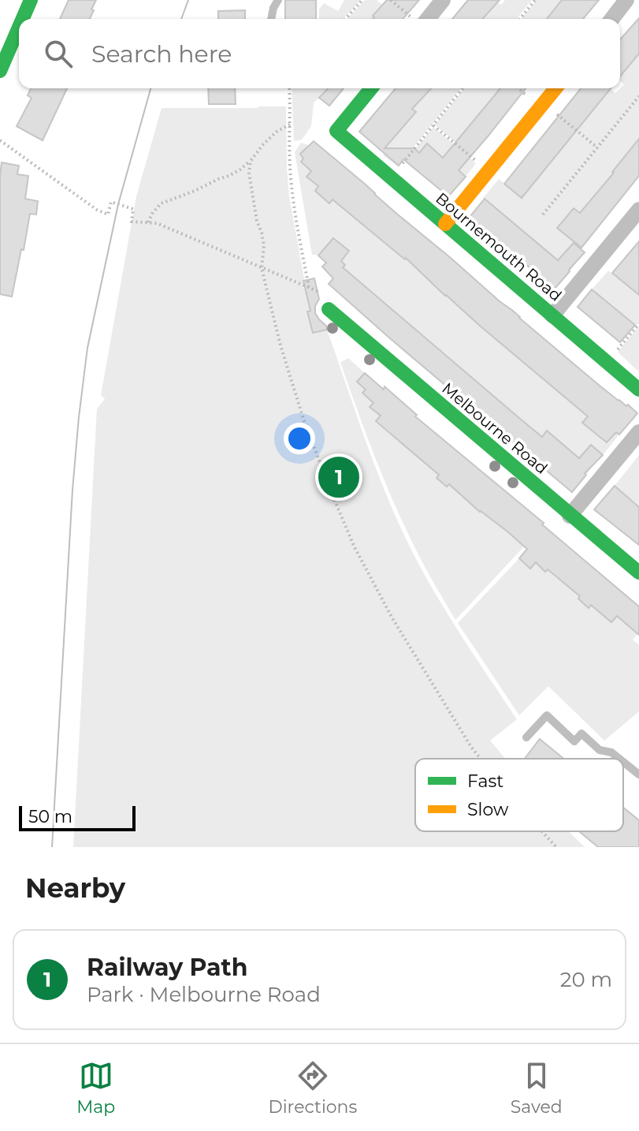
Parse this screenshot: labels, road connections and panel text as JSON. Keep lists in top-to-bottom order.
{
  "streets": {
    "street": ["Bournemouth Road", "Melbourne Road"]
  },
  "legend": ["Fast", "Slow"],
  "scale_bar": "50 m",
  "page": {
    "search": "Search here",
    "pins": "1",
    "scale": "50 m",
    "heading": "Nearby",
    "list": [
      {
        "mark": "1",
        "name": "Railway Path",
        "note": "Park · Melbourne Road",
        "value": "20 m"
      }
    ],
    "nav": ["Map", "Directions", "Saved"]
  }
}
